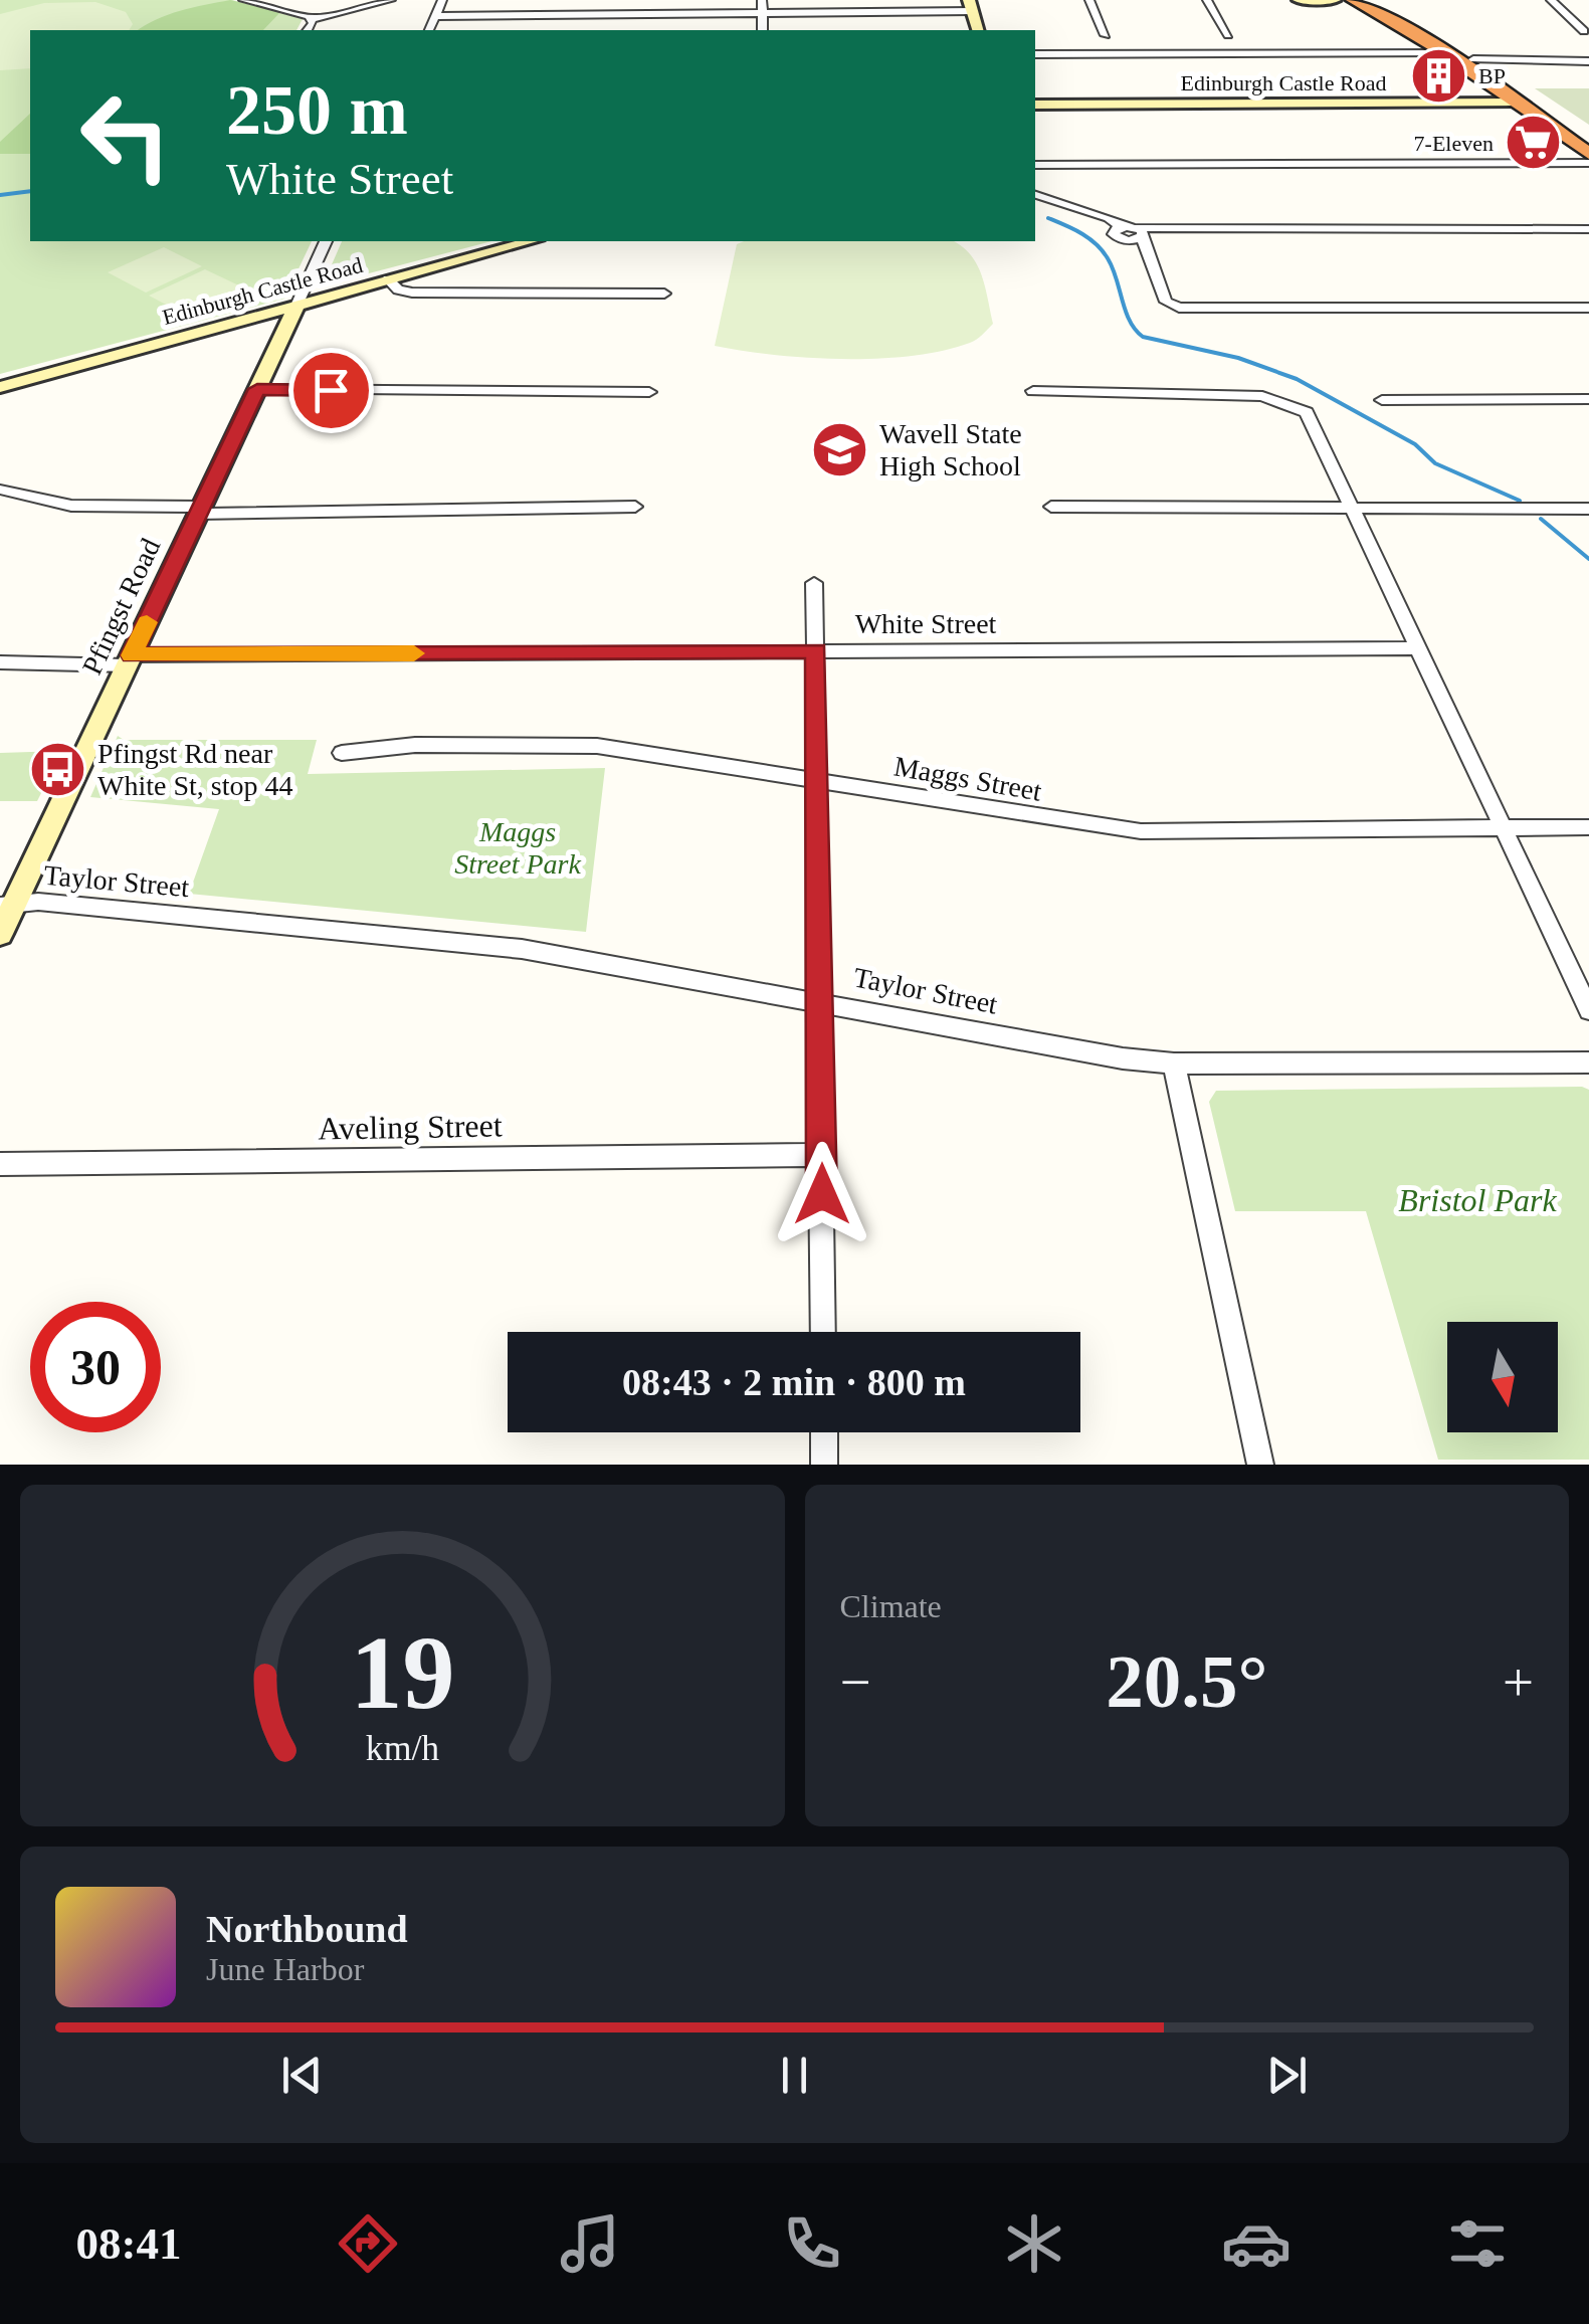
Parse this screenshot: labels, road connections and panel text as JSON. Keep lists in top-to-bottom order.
{
  "streets": {
    "street": [
      "Edinburgh Castle Road",
      "Pfingst Road",
      "White Street",
      "Maggs Street",
      "Taylor Street",
      "Aveling Street"
    ]
  },
  "crossings": [
    ["Edinburgh Castle Road", "Pfingst Road"],
    ["Pfingst Road", "White Street"],
    ["Pfingst Road", "Taylor Street"]
  ],
  "parks": ["Maggs Street Park", "Bristol Park"],
  "places": {
    "building": ["BP"],
    "supermarket": ["7-Eleven"],
    "school or university": ["Wavell State High School"],
    "bus stop": ["Pfingst Rd near White St, stop 44"]
  },
  "north": "bottom",
  "page": {
    "turn": ["250 m", "White Street"],
    "limit": "30",
    "trip": "08:43 · 2 min · 800 m",
    "tile": "Climate",
    "heat": ["−", "20.5°", "+"],
    "song": ["Northbound", "June Harbor"],
    "tabs": "08:41",
    "gauge": ["19", "km/h"]
  }
}
